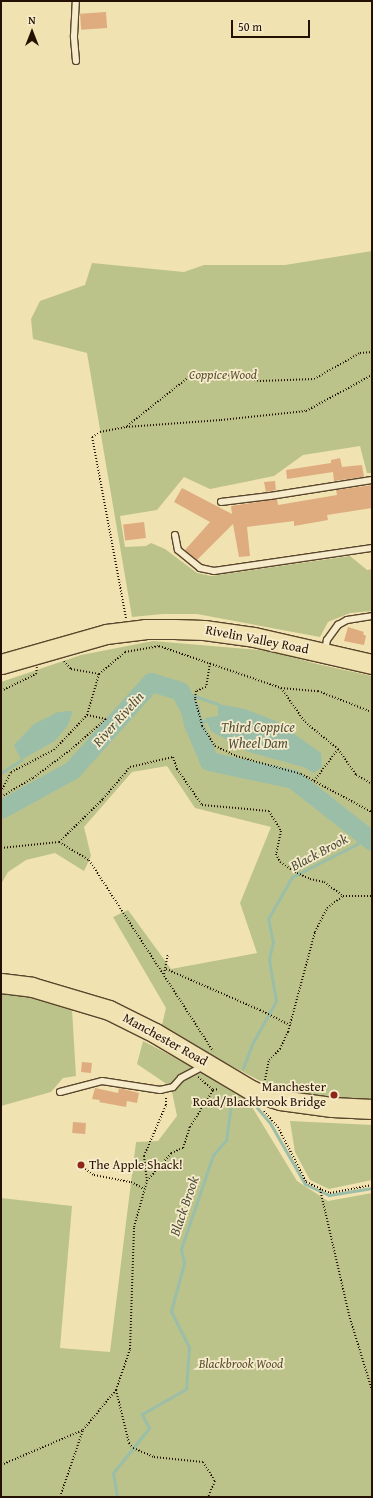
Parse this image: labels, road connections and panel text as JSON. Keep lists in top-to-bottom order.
{
  "streets": {
    "main road": ["Rivelin Valley Road", "Manchester Road"]
  },
  "water": ["River Rivelin", "Third Coppice Wheel Dam", "Black Brook"],
  "parks": ["Coppice Wood", "Blackbrook Wood"],
  "places": ["Manchester Road/Blackbrook Bridge", "The Apple Shack!"],
  "scale_bar": "50 m",
  "north": "top"
}
